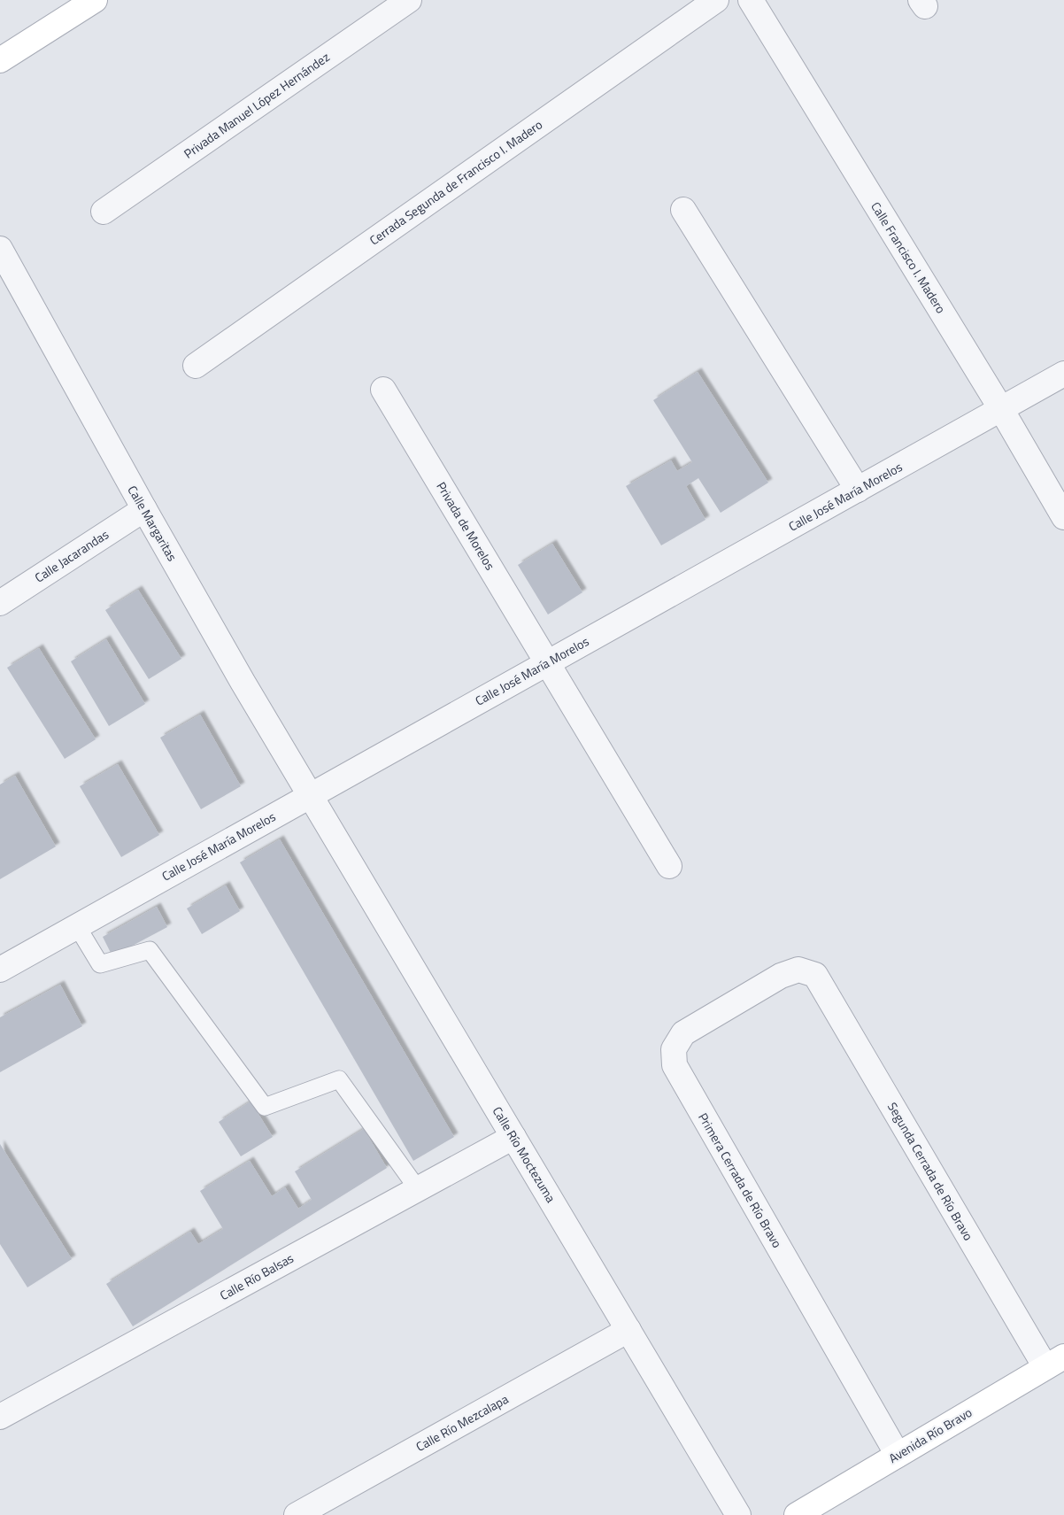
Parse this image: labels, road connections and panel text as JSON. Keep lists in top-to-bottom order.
{
  "streets": {
    "main road": ["Avenida Río Bravo"],
    "street": [
      "Privada Manuel López Hernández",
      "Cerrada Segunda de Francisco I. Madero",
      "Calle Francisco I. Madero",
      "Calle José María Morelos",
      "Calle Margaritas",
      "Privada de Morelos",
      "Calle Jacarandas",
      "Calle Río Moctezuma",
      "Segunda Cerrada de Río Bravo",
      "Primera Cerrada de Río Bravo",
      "Calle Río Balsas",
      "Calle Río Mezcalapa"
    ]
  },
  "crossings": [
    ["Calle Francisco I. Madero", "Calle José María Morelos"],
    ["Calle José María Morelos", "Calle Margaritas"],
    ["Calle José María Morelos", "Privada de Morelos"],
    ["Calle José María Morelos", "Calle Río Moctezuma"],
    ["Calle Margaritas", "Calle Jacarandas"],
    ["Calle Margaritas", "Calle Río Moctezuma"],
    ["Calle Río Moctezuma", "Calle Río Balsas"],
    ["Calle Río Moctezuma", "Calle Río Mezcalapa"],
    ["Segunda Cerrada de Río Bravo", "Primera Cerrada de Río Bravo"],
    ["Segunda Cerrada de Río Bravo", "Avenida Río Bravo"],
    ["Primera Cerrada de Río Bravo", "Avenida Río Bravo"]
  ]
}
